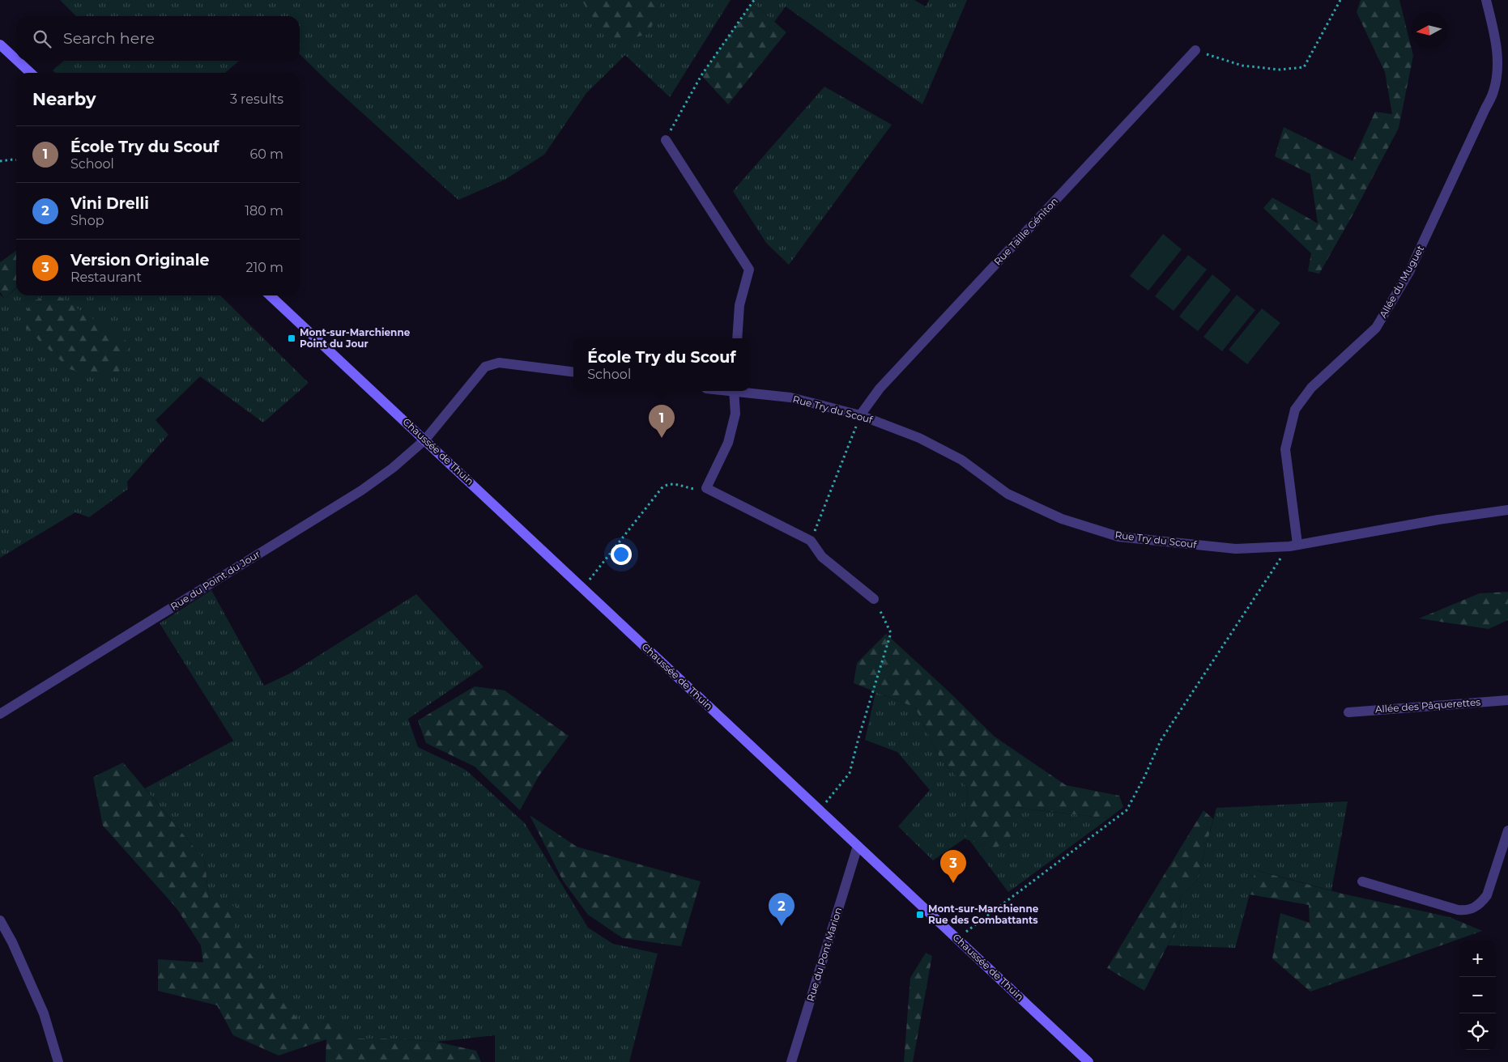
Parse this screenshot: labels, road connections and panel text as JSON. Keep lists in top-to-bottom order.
{
  "streets": {
    "main road": ["Chaussée de Thuin"],
    "street": [
      "Rue Taille Géniton",
      "Allée du Muguet",
      "Rue Try du Scouf",
      "Rue du Point du Jour",
      "Allée des Pâquerettes",
      "Rue du Pont Marion"
    ]
  },
  "crossings": [
    ["Rue Taille Géniton", "Rue Try du Scouf"],
    ["Allée du Muguet", "Rue Try du Scouf"],
    ["Chaussée de Thuin", "Rue du Point du Jour"],
    ["Chaussée de Thuin", "Rue du Pont Marion"]
  ],
  "places": {
    "transit": ["Mont-sur-Marchienne Point du Jour", "Mont-sur-Marchienne Rue des Combattants"]
  },
  "north": "left",
  "page": {
    "search": "Search here",
    "heading": ["Nearby", "3 results"],
    "list": [
      {
        "mark": "1",
        "name": "École Try du Scouf",
        "note": "School",
        "value": "60 m"
      },
      {
        "mark": "2",
        "name": "Vini Drelli",
        "note": "Shop",
        "value": "180 m"
      },
      {
        "mark": "3",
        "name": "Version Originale",
        "note": "Restaurant",
        "value": "210 m"
      }
    ],
    "popup": ["École Try du Scouf", "School"],
    "pins": ["1", "3", "2"],
    "map_buttons": ["+", "−"]
  }
}
